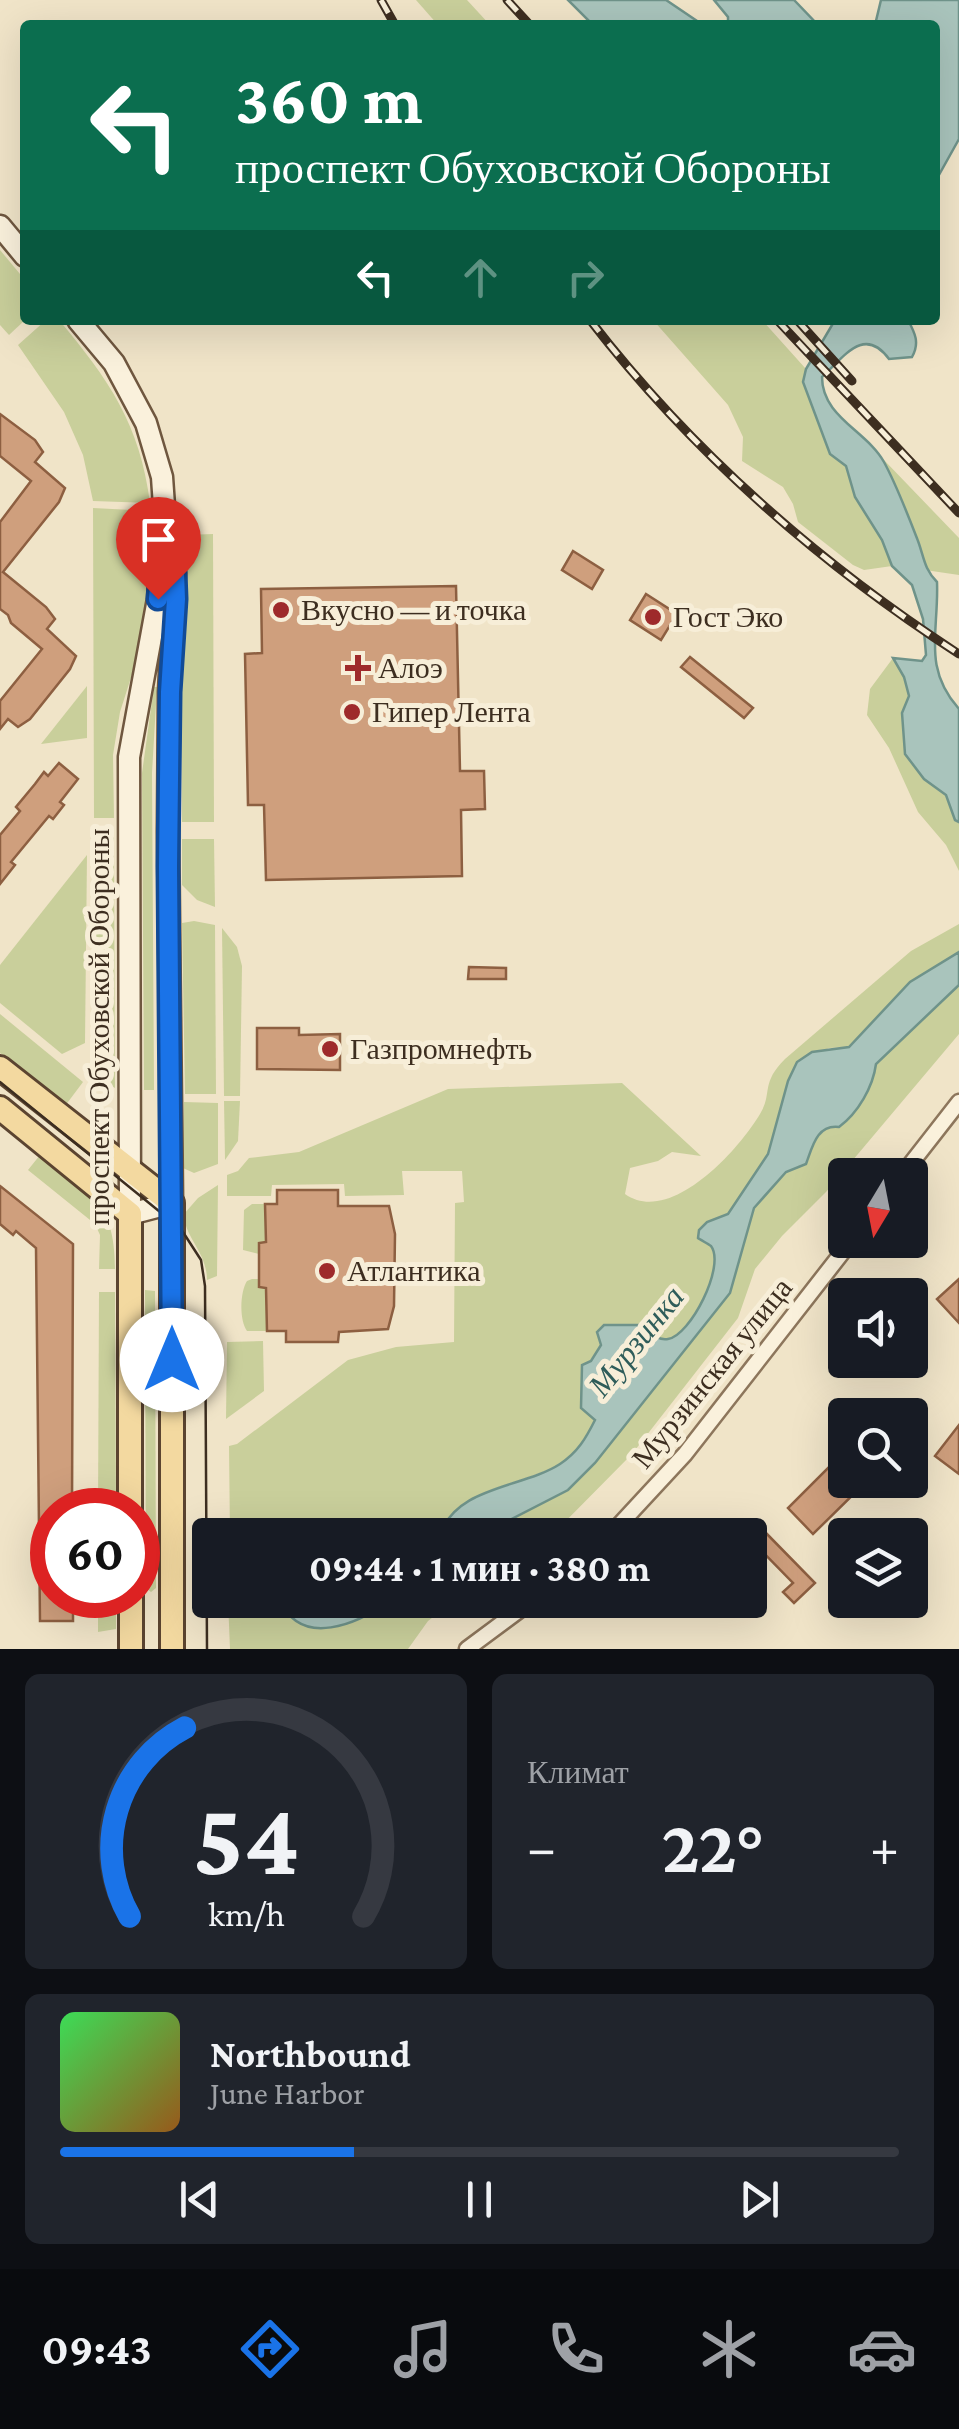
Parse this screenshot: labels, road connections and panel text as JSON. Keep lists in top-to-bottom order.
{
  "streets": {
    "main road": ["проспект Обуховской Обороны"],
    "street": ["Мурзинская улица"]
  },
  "water": ["Мурзинка"],
  "places": {
    "other": [
      "Вкусно — и точка",
      "Гост Эко",
      "Гипер Лента",
      "Газпромнефть",
      "Атлантика"
    ],
    "health": ["Алоэ"]
  },
  "north": "bottom",
  "page": {
    "turn": ["360 m", "проспект Обуховской Обороны"],
    "limit": "60",
    "trip": "09:44 · 1 мин · 380 m",
    "tile": "Климат",
    "heat": ["−", "22°", "+"],
    "song": ["Northbound", "June Harbor"],
    "tabs": "09:43",
    "gauge": ["54", "km/h"]
  }
}
